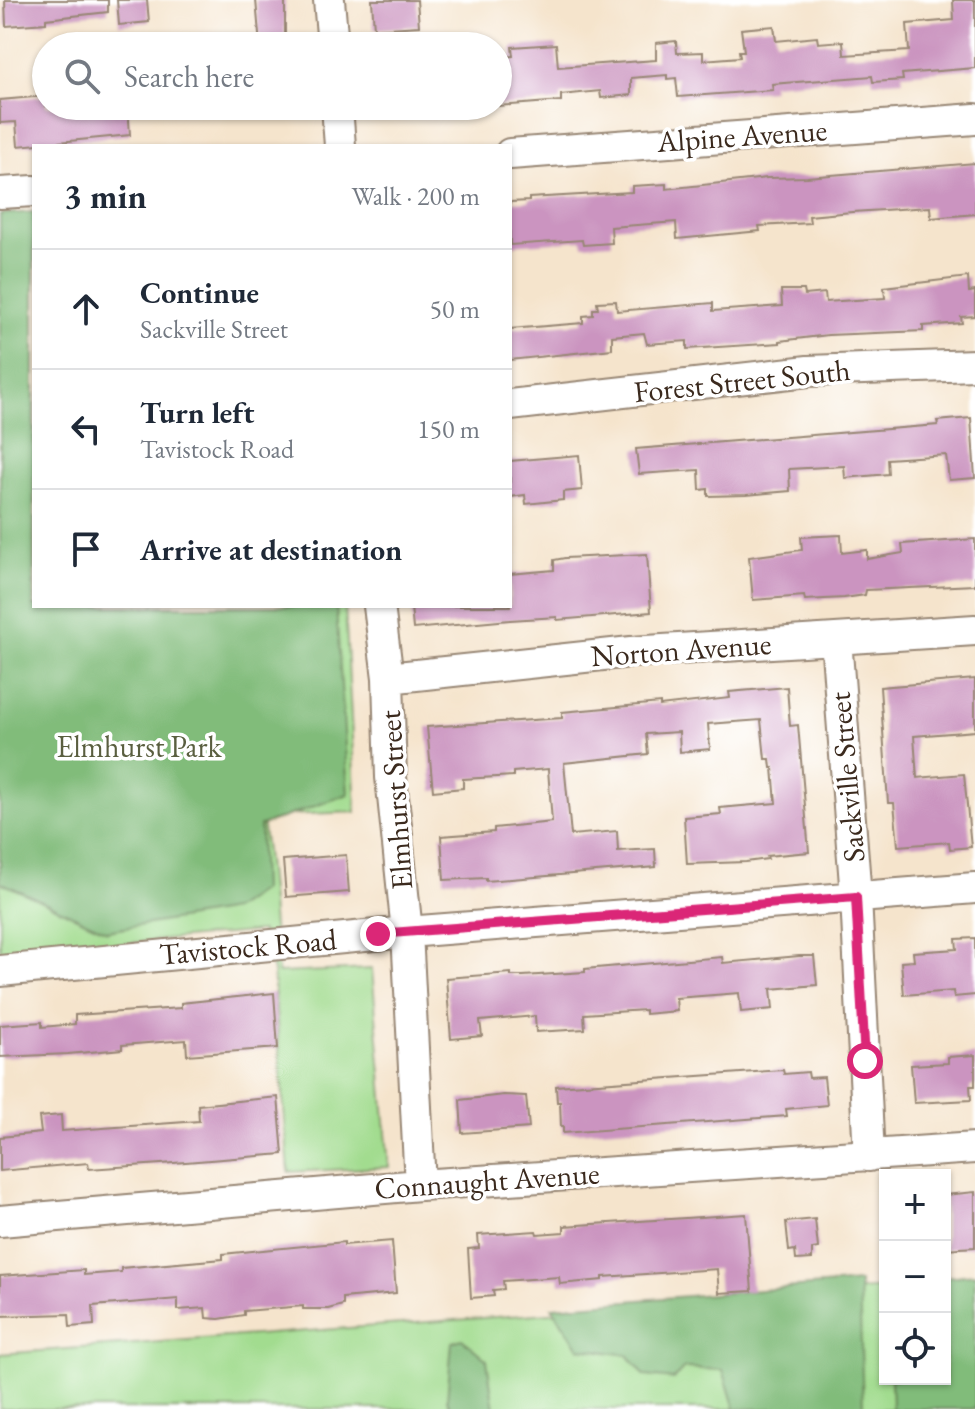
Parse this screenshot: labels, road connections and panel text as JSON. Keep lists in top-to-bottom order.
{
  "streets": {
    "street": [
      "Alpine Avenue",
      "Forest Street South",
      "Norton Avenue",
      "Sackville Street",
      "Elmhurst Street",
      "Tavistock Road",
      "Connaught Avenue"
    ]
  },
  "crossings": [
    ["Norton Avenue", "Sackville Street"],
    ["Norton Avenue", "Elmhurst Street"],
    ["Sackville Street", "Tavistock Road"],
    ["Sackville Street", "Connaught Avenue"],
    ["Elmhurst Street", "Tavistock Road"],
    ["Elmhurst Street", "Connaught Avenue"]
  ],
  "parks": ["Elmhurst Park"],
  "page": {
    "search": "Search here",
    "heading": ["3 min", "Walk · 200 m"],
    "list": [
      ["Continue", "Sackville Street", "50 m"],
      ["Turn left", "Tavistock Road", "150 m"],
      "Arrive at destination"
    ],
    "map_buttons": ["+", "−"]
  }
}
